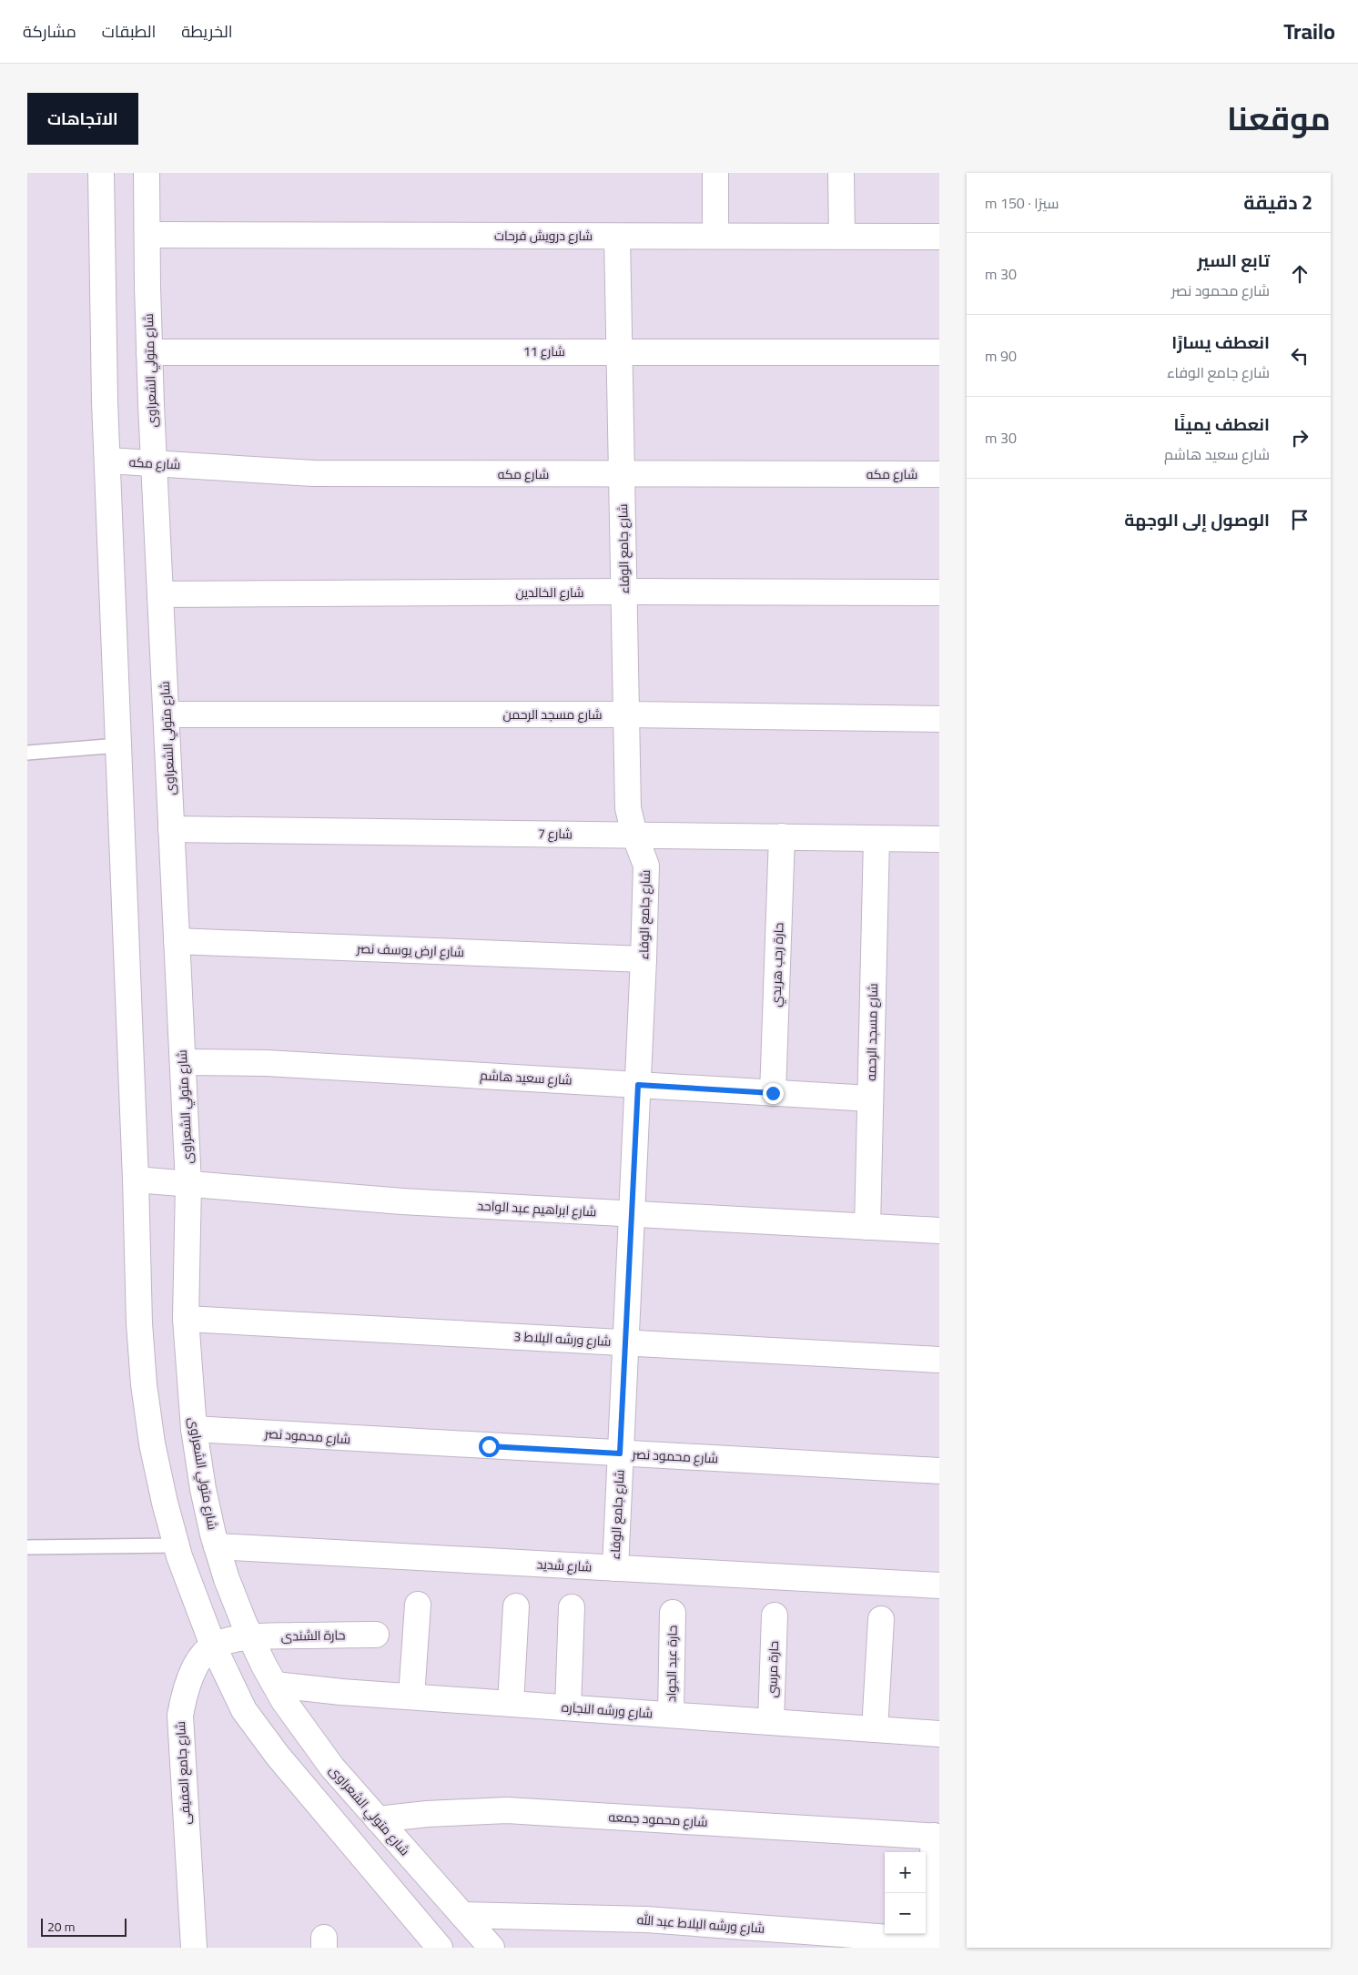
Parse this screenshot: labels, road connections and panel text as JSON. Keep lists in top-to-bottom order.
{
  "streets": {
    "street": [
      "شارع درويش فرحات",
      "شارع 11",
      "شارع متولي الشعراوى",
      "شارع مكه",
      "شارع جامع الوفاء",
      "شارع الخالدين",
      "شارع مسجد الرحمن",
      "شارع 7",
      "شارع ارض يوسف نصر",
      "حارة رجب هريدي",
      "شارع مسجد الرحمه",
      "شارع سعيد هاشم",
      "شارع ابراهيم عبد الواحد",
      "شارع ورشه البلاط 3",
      "شارع محمود نصر",
      "شارع شديد",
      "حارة الشندى",
      "حارة عبد الجواد",
      "حارة مرسى",
      "شارع ورشه النجاره",
      "شارع جامع العفيفى",
      "شارع محمود جمعه",
      "شارع ورشه البلاط عبد الله"
    ]
  },
  "crossings": [
    ["شارع درويش فرحات", "شارع متولي الشعراوى"],
    ["شارع درويش فرحات", "شارع جامع الوفاء"],
    ["شارع 11", "شارع متولي الشعراوى"],
    ["شارع 11", "شارع جامع الوفاء"],
    ["شارع متولي الشعراوى", "شارع مكه"],
    ["شارع متولي الشعراوى", "شارع الخالدين"],
    ["شارع متولي الشعراوى", "شارع مسجد الرحمن"],
    ["شارع متولي الشعراوى", "شارع 7"],
    ["شارع متولي الشعراوى", "شارع ارض يوسف نصر"],
    ["شارع متولي الشعراوى", "شارع سعيد هاشم"],
    ["شارع متولي الشعراوى", "شارع ابراهيم عبد الواحد"],
    ["شارع متولي الشعراوى", "شارع ورشه البلاط 3"],
    ["شارع متولي الشعراوى", "شارع محمود نصر"],
    ["شارع متولي الشعراوى", "شارع شديد"],
    ["شارع متولي الشعراوى", "حارة الشندى"],
    ["شارع متولي الشعراوى", "شارع ورشه النجاره"],
    ["شارع متولي الشعراوى", "شارع محمود جمعه"],
    ["شارع متولي الشعراوى", "شارع ورشه البلاط عبد الله"],
    ["شارع مكه", "شارع جامع الوفاء"],
    ["شارع جامع الوفاء", "شارع الخالدين"],
    ["شارع جامع الوفاء", "شارع مسجد الرحمن"],
    ["شارع جامع الوفاء", "شارع 7"],
    ["شارع جامع الوفاء", "شارع ارض يوسف نصر"],
    ["شارع جامع الوفاء", "شارع سعيد هاشم"],
    ["شارع جامع الوفاء", "شارع ابراهيم عبد الواحد"],
    ["شارع جامع الوفاء", "شارع ورشه البلاط 3"],
    ["شارع جامع الوفاء", "شارع محمود نصر"],
    ["شارع جامع الوفاء", "شارع شديد"],
    ["شارع 7", "حارة رجب هريدي"],
    ["شارع 7", "شارع مسجد الرحمه"],
    ["حارة رجب هريدي", "شارع سعيد هاشم"],
    ["شارع مسجد الرحمه", "شارع سعيد هاشم"],
    ["شارع مسجد الرحمه", "شارع ابراهيم عبد الواحد"],
    ["حارة عبد الجواد", "شارع ورشه النجاره"],
    ["حارة مرسى", "شارع ورشه النجاره"]
  ],
  "scale_bar": "20 m",
  "page": {
    "header": "Trailo",
    "nav": ["الخريطة", "الطبقات", "مشاركة"],
    "title": "موقعنا",
    "buttons": "الاتجاهات",
    "heading": ["2 دقيقة", "سيرًا · 150 m"],
    "list": [
      ["تابع السير", "شارع محمود نصر", "30 m"],
      ["انعطف يسارًا", "شارع جامع الوفاء", "90 m"],
      ["انعطف يمينًا", "شارع سعيد هاشم", "30 m"],
      "الوصول إلى الوجهة"
    ],
    "map_buttons": ["+", "−"],
    "scale": "20 m"
  }
}
